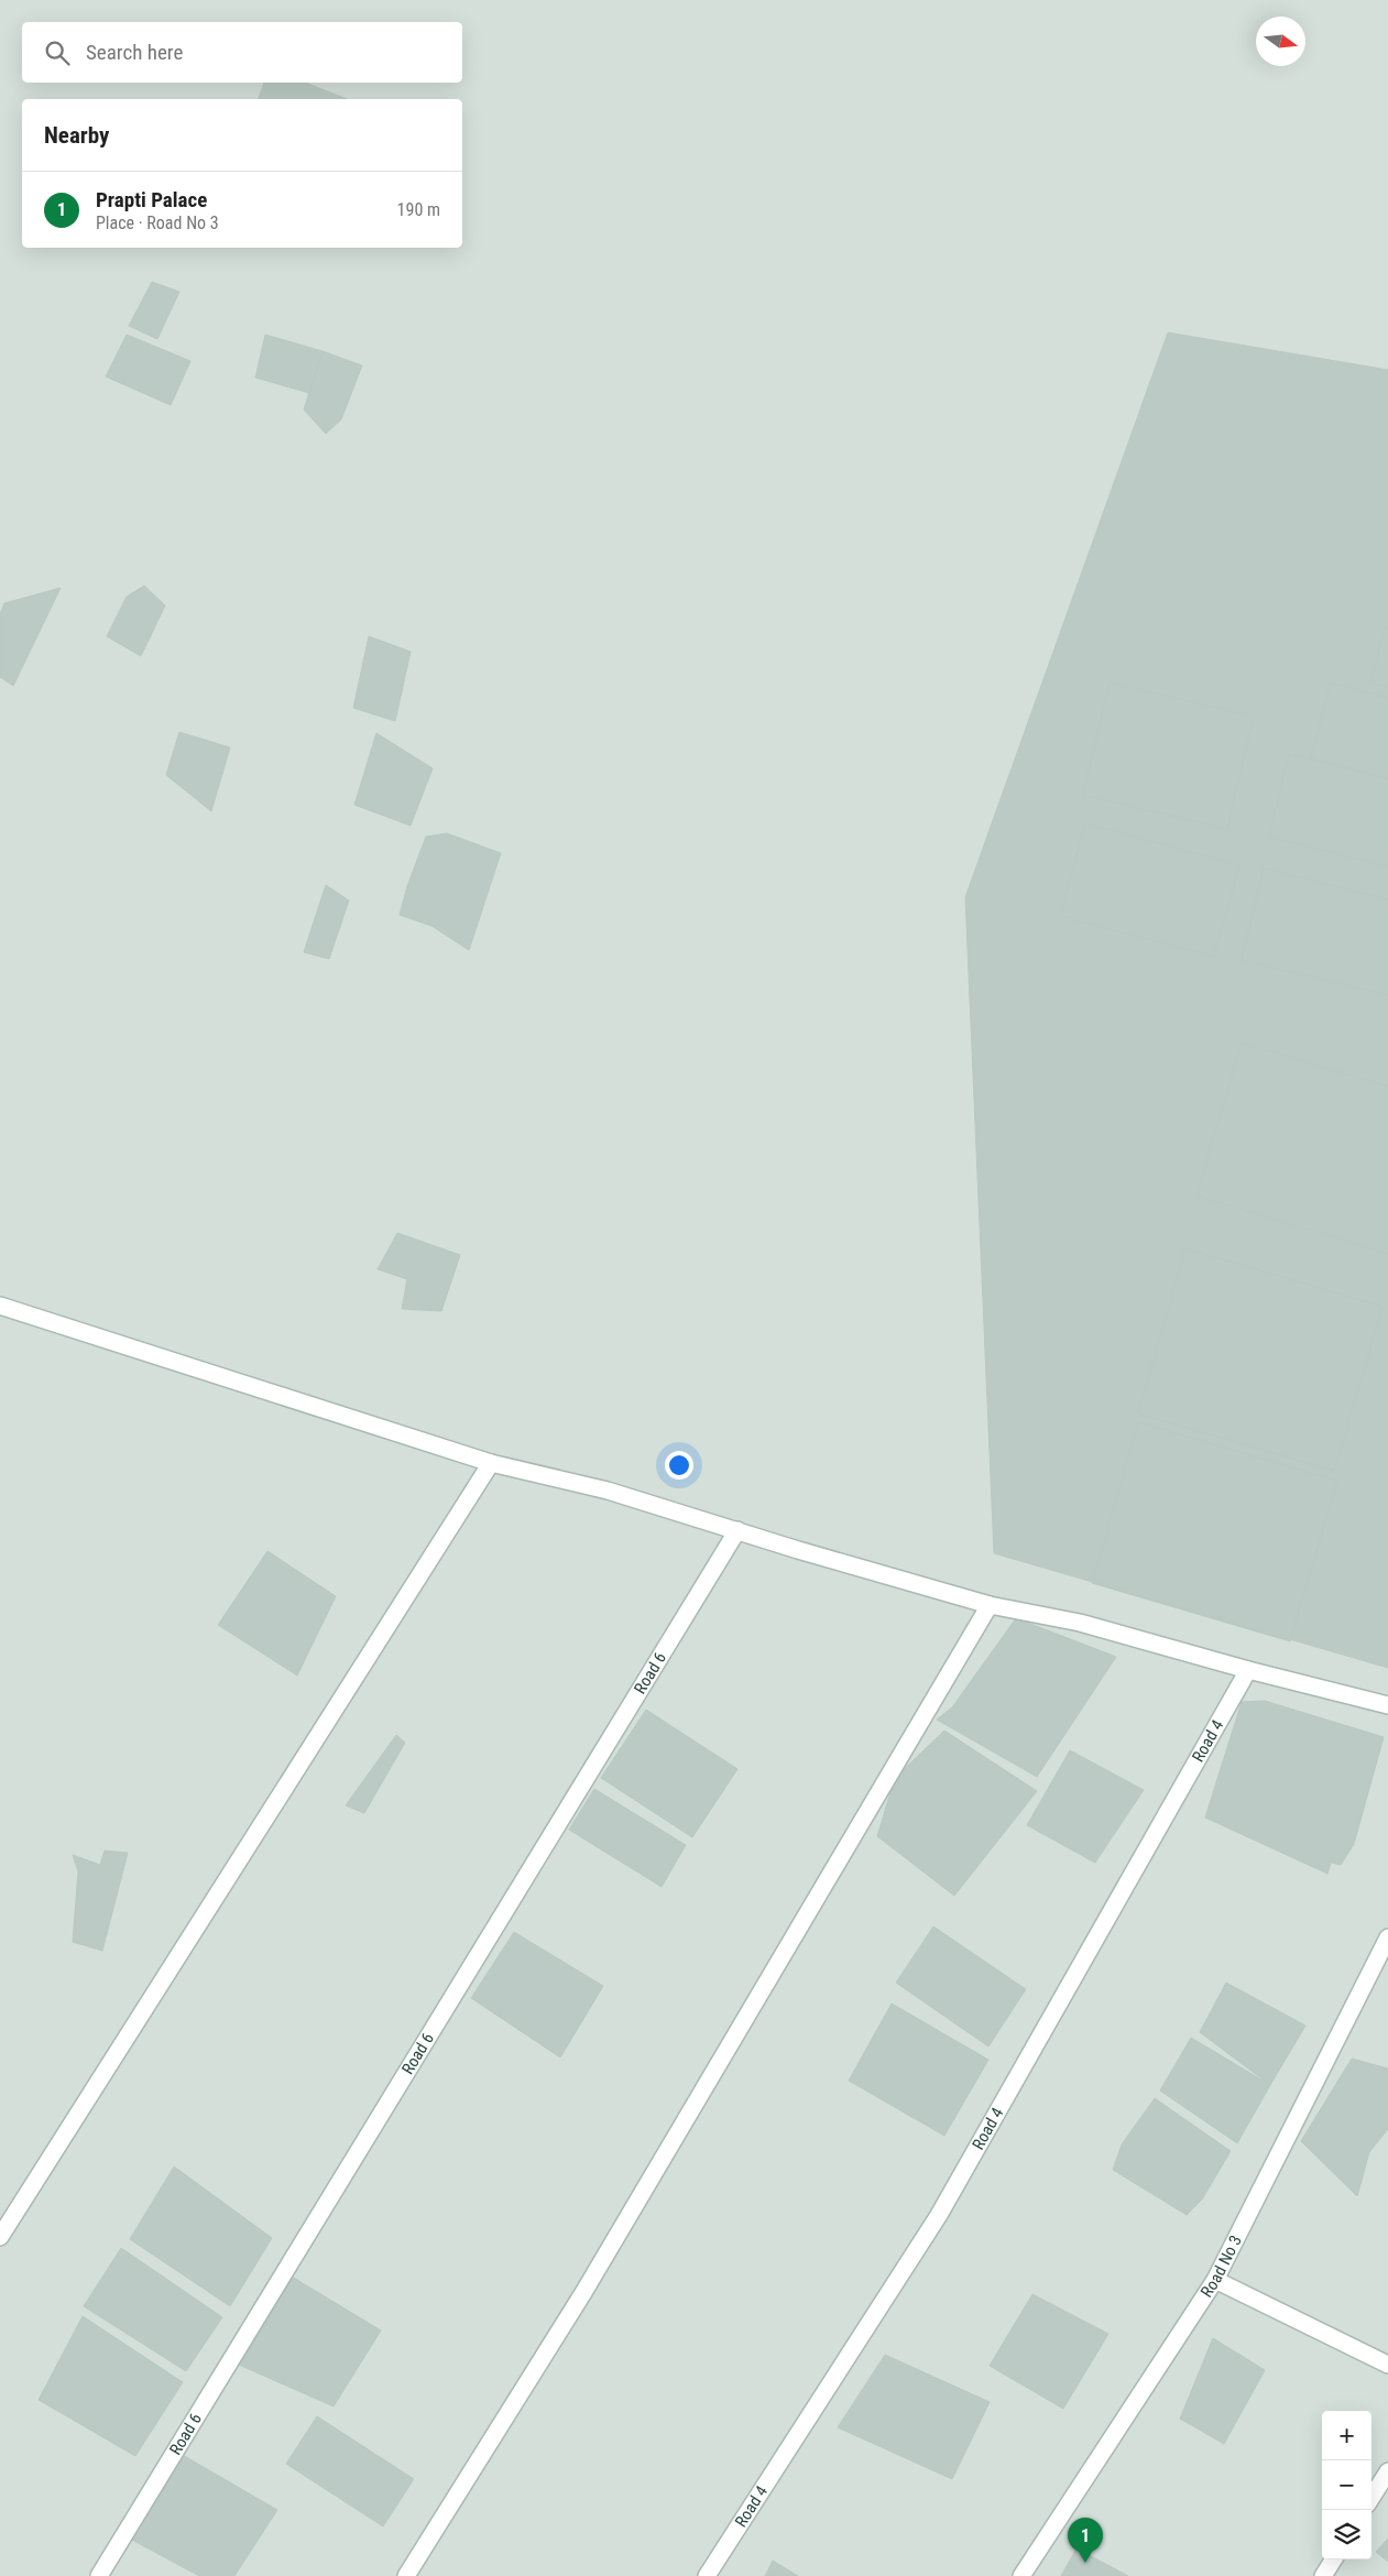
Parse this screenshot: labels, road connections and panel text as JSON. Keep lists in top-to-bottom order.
{
  "streets": {
    "street": ["Road 6", "Road 4", "Road No 3"]
  },
  "north": "right",
  "page": {
    "search": "Search here",
    "heading": "Nearby",
    "list": [
      {
        "mark": "1",
        "name": "Prapti Palace",
        "note": "Place · Road No 3",
        "value": "190 m"
      }
    ],
    "map_buttons": ["+", "−"],
    "pins": "1"
  }
}
